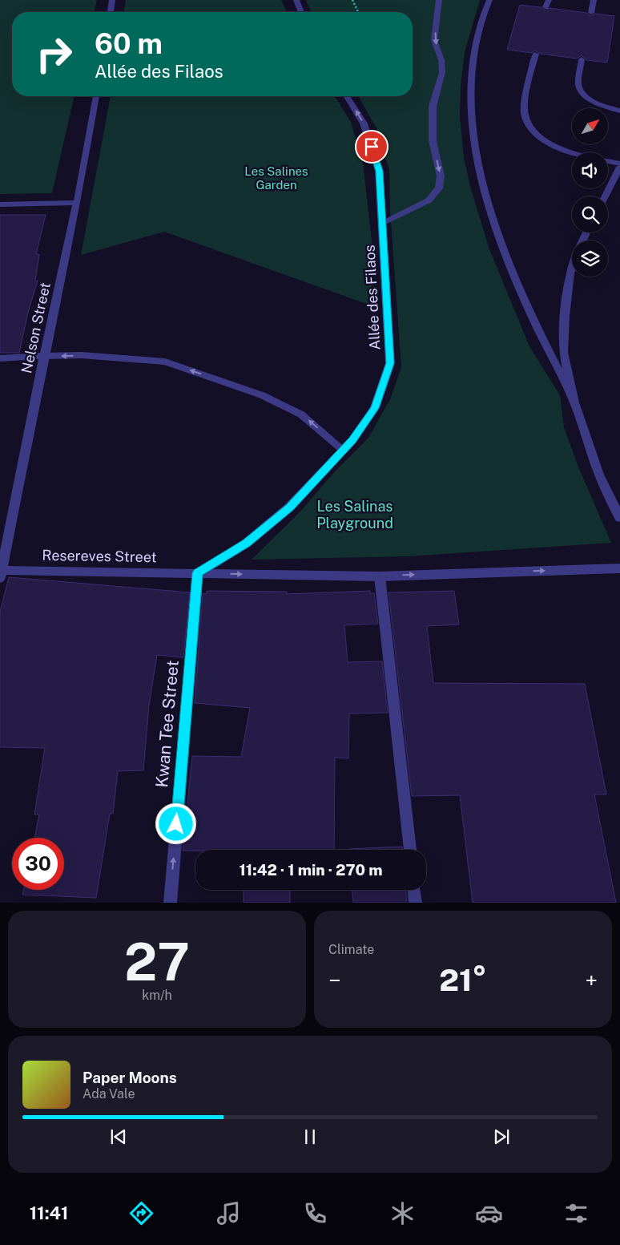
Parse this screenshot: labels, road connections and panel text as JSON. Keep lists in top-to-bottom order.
{
  "streets": {
    "street": [
      "Allée des Filaos",
      "Nelson Street",
      "Resereves Street",
      "Kwan Tee Street"
    ]
  },
  "crossings": [
    ["Allée des Filaos", "Resereves Street"],
    ["Allée des Filaos", "Kwan Tee Street"],
    ["Nelson Street", "Resereves Street"],
    ["Resereves Street", "Kwan Tee Street"]
  ],
  "one_way": ["Resereves Street", "Kwan Tee Street"],
  "parks": ["Les Salines Garden", "Les Salinas Playground"],
  "north": "top right",
  "page": {
    "turn": ["60 m", "Allée des Filaos"],
    "limit": "30",
    "trip": "11:42 · 1 min · 270 m",
    "tile": [
      ["27", "km/h"],
      "Climate"
    ],
    "heat": ["−", "21°", "+"],
    "song": ["Paper Moons", "Ada Vale"],
    "tabs": "11:41"
  }
}
